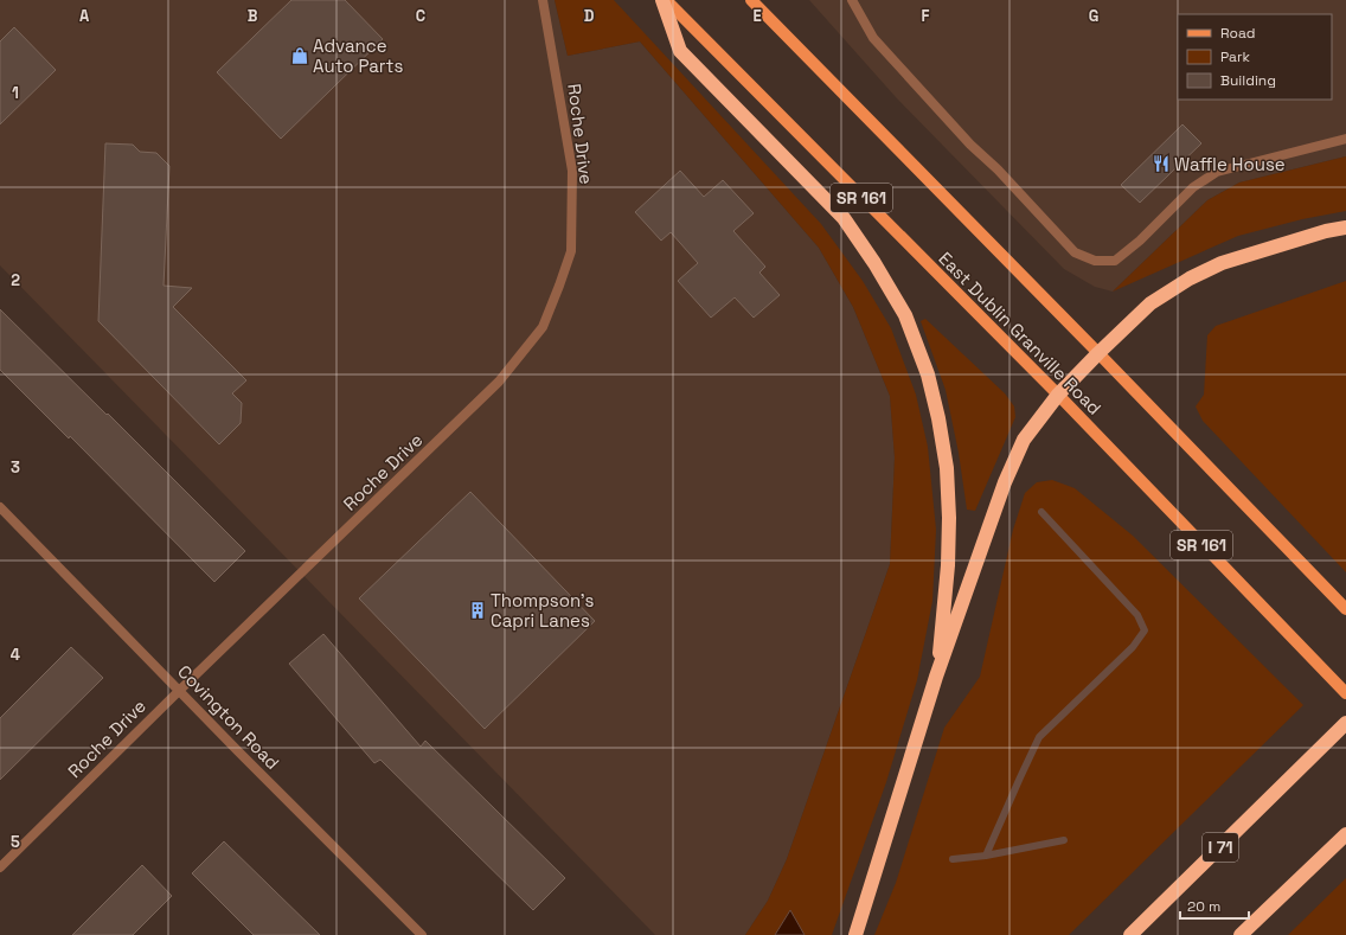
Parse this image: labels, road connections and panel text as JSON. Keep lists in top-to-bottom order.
{
  "streets": {
    "highway": ["I 71"],
    "main road": ["SR 161", "East Dublin Granville Road"],
    "street": ["Roche Drive", "Covington Road"]
  },
  "crossings": [
    ["Roche Drive", "Covington Road"]
  ],
  "places": {
    "shop": ["Advance Auto Parts"],
    "restaurant": ["Waffle House"],
    "building": ["Thompson's Capri Lanes"]
  },
  "legend": ["Road", "Park", "Building"],
  "scale_bar": "20 m",
  "grid": {
    "columns": [
      "A",
      "B",
      "C",
      "D",
      "E",
      "F",
      "G"
    ],
    "rows": [
      "1",
      "2",
      "3",
      "4",
      "5"
    ]
  }
}
